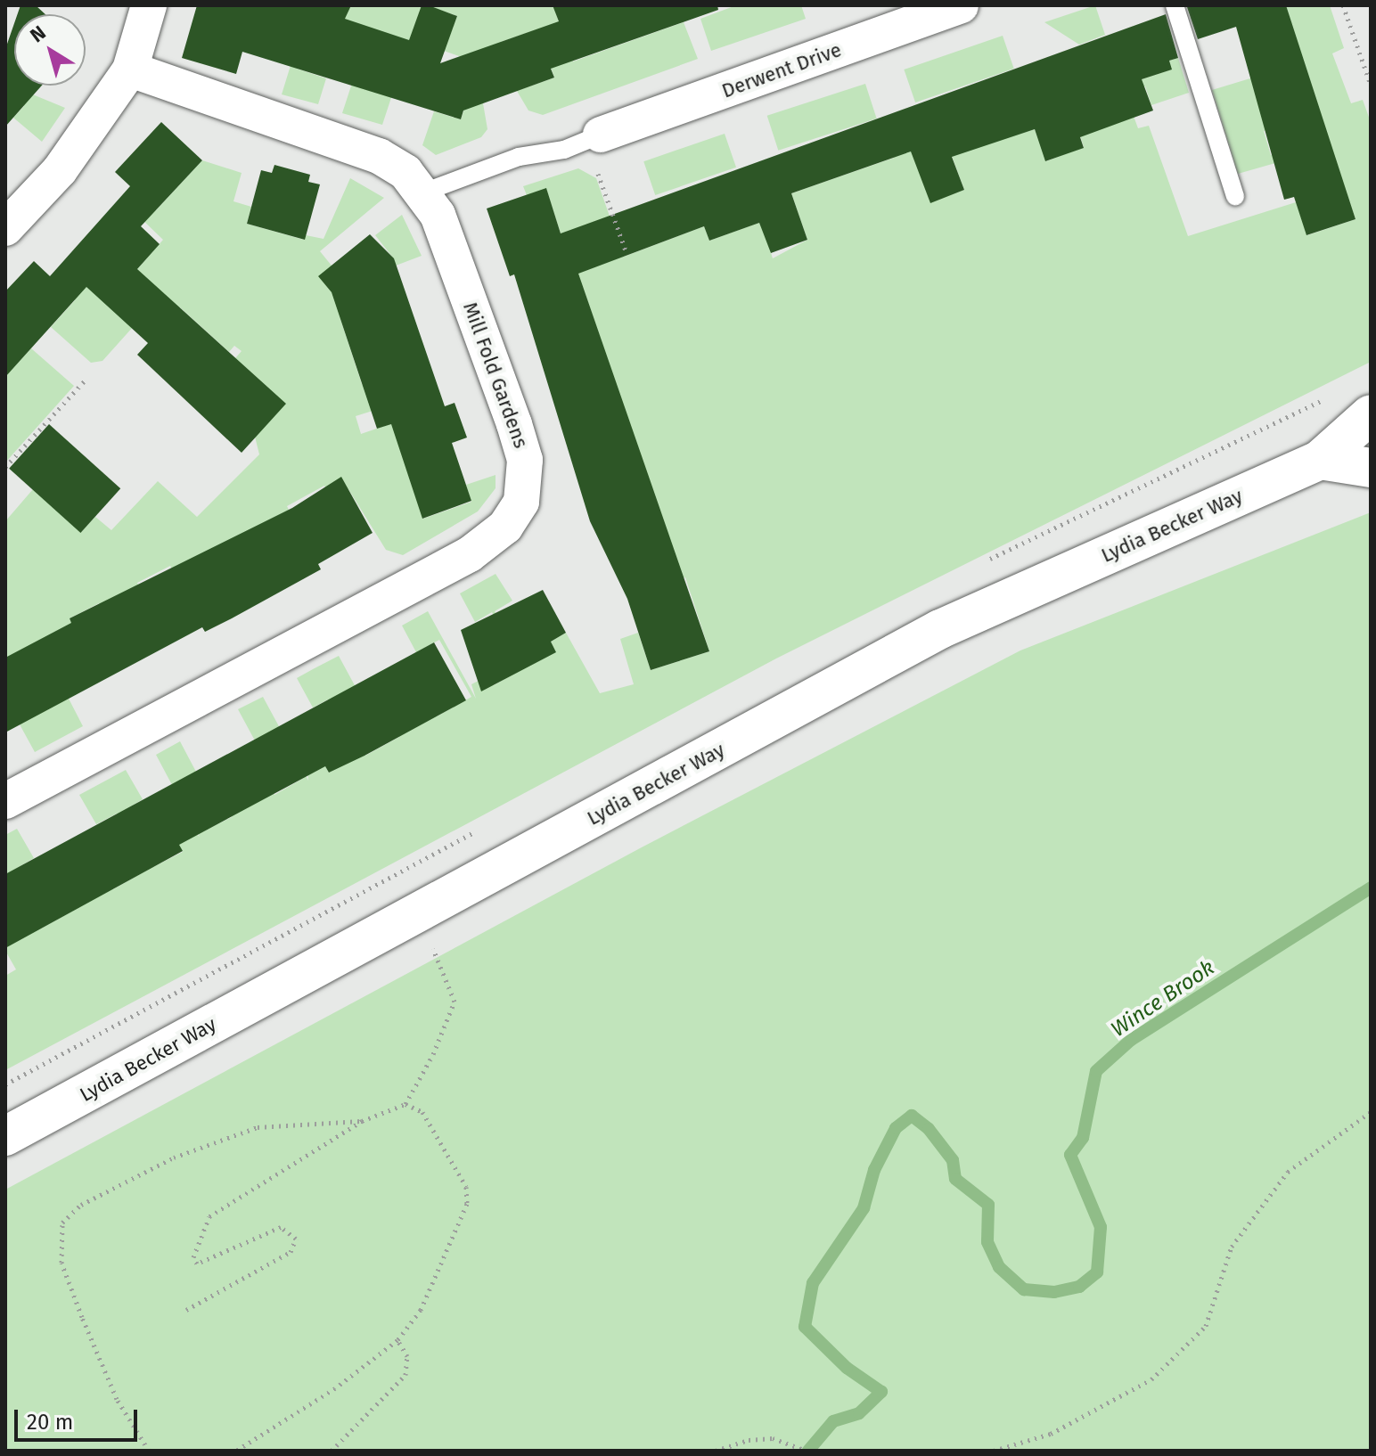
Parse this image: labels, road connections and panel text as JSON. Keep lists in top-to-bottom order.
{
  "streets": {
    "street": ["Derwent Drive", "Mill Fold Gardens", "Lydia Becker Way"]
  },
  "water": ["Wince Brook"],
  "scale_bar": "20 m",
  "north": "top left"
}
